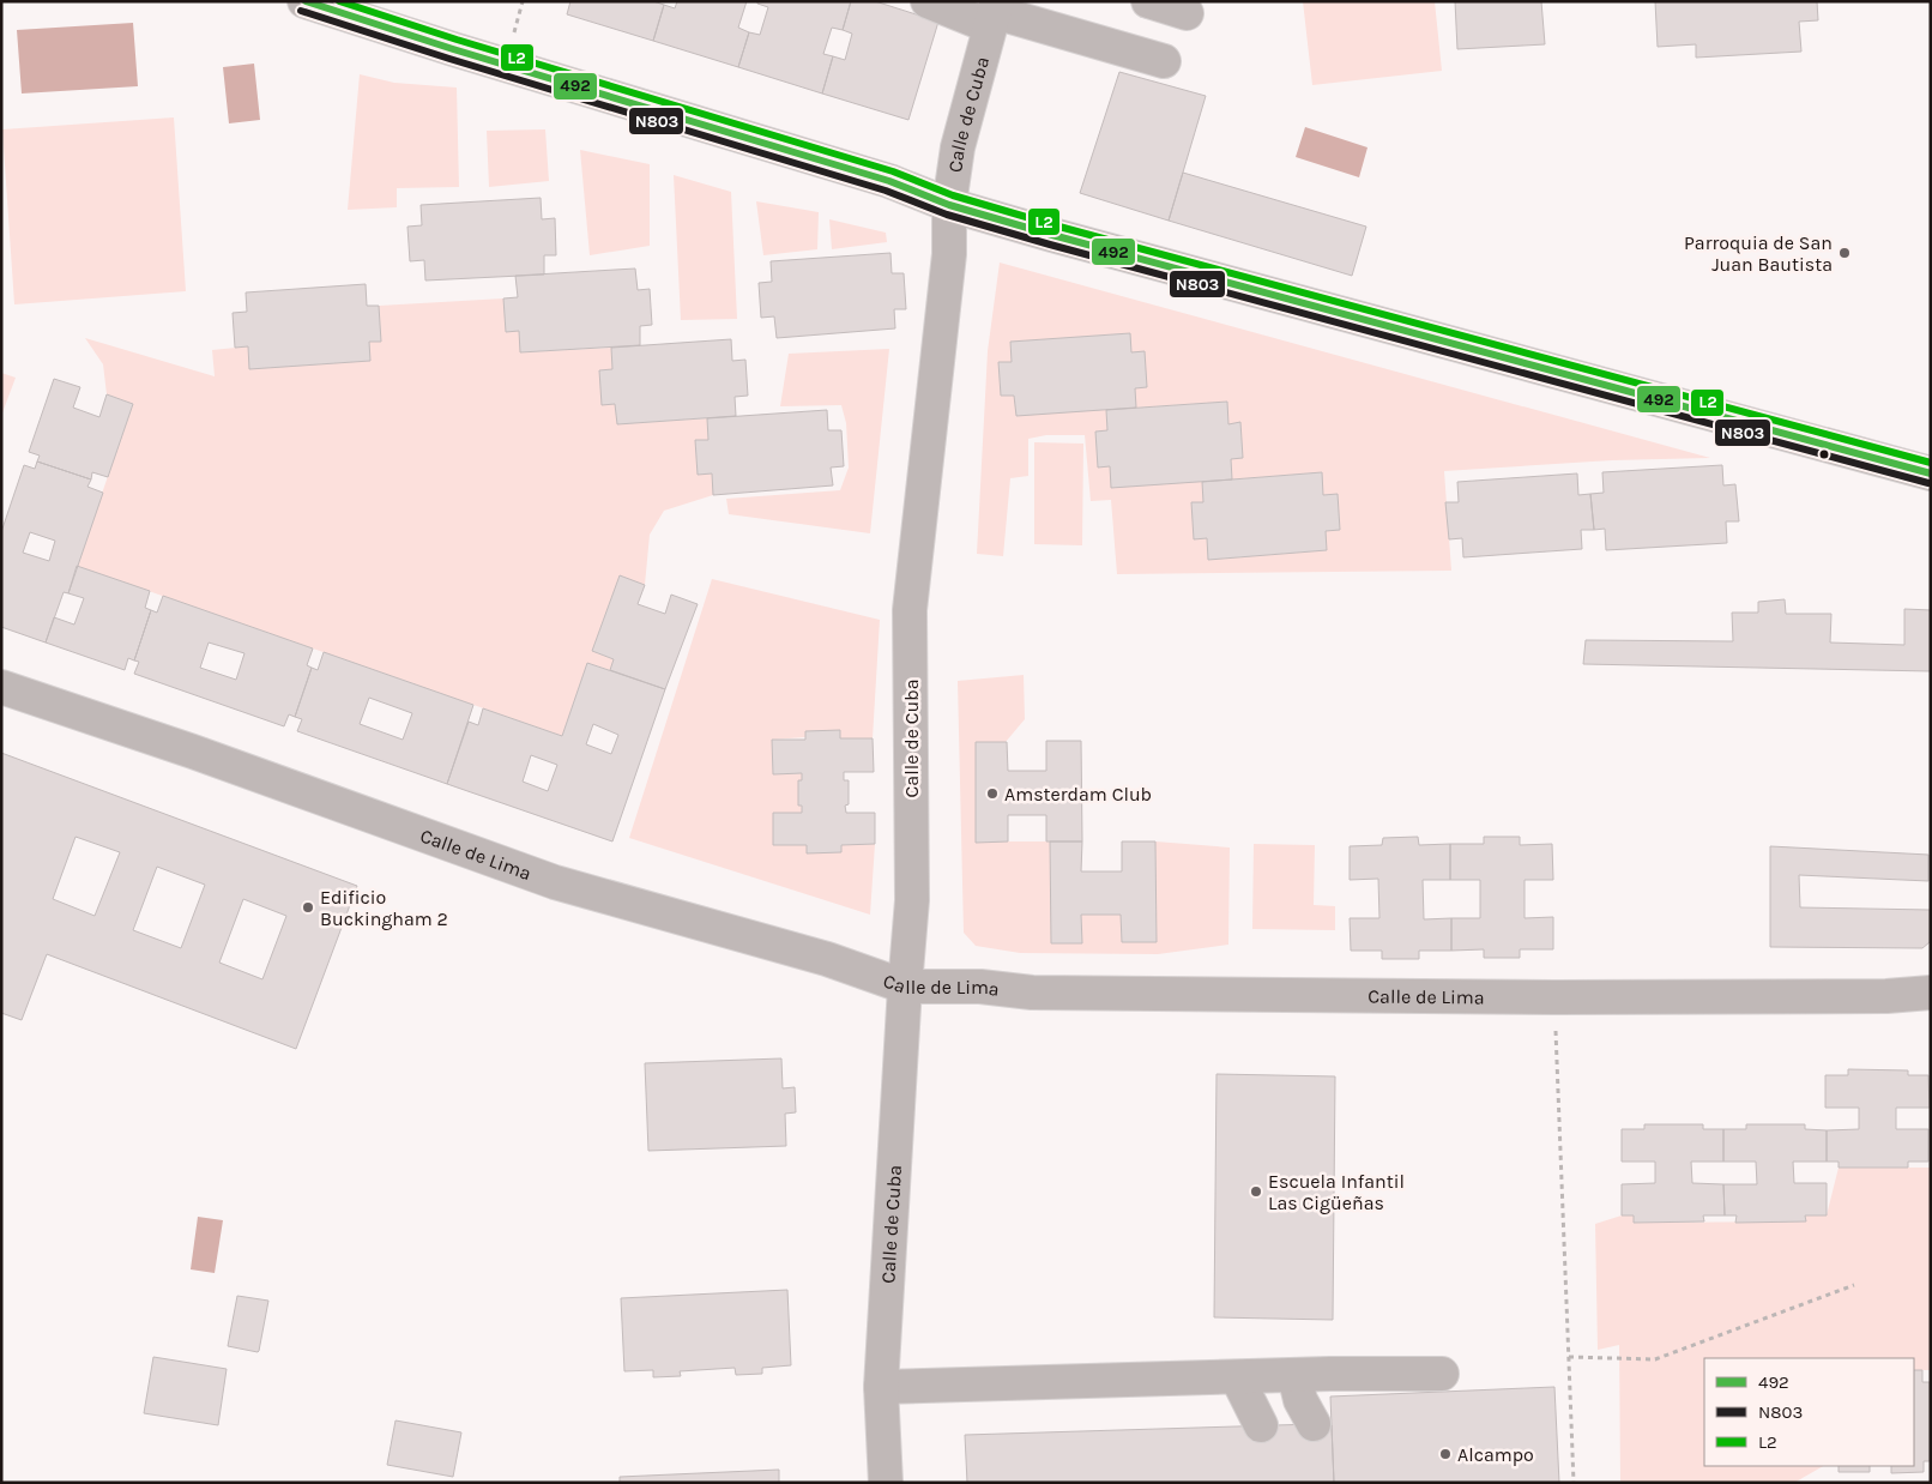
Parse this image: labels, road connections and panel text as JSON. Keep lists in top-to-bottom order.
{
  "streets": {
    "street": ["Calle de Cuba", "Calle de Lima"]
  },
  "crossings": [
    ["Calle de Cuba", "Calle de Lima"]
  ],
  "places": [
    "Parroquia de San Juan Bautista",
    "Amsterdam Club",
    "Edificio Buckingham 2",
    "Escuela Infantil Las Cigüeñas",
    "Alcampo"
  ],
  "lines": ["transit line 492", "transit line L2", "transit line N803"],
  "legend": ["492", "N803", "L2"]
}
